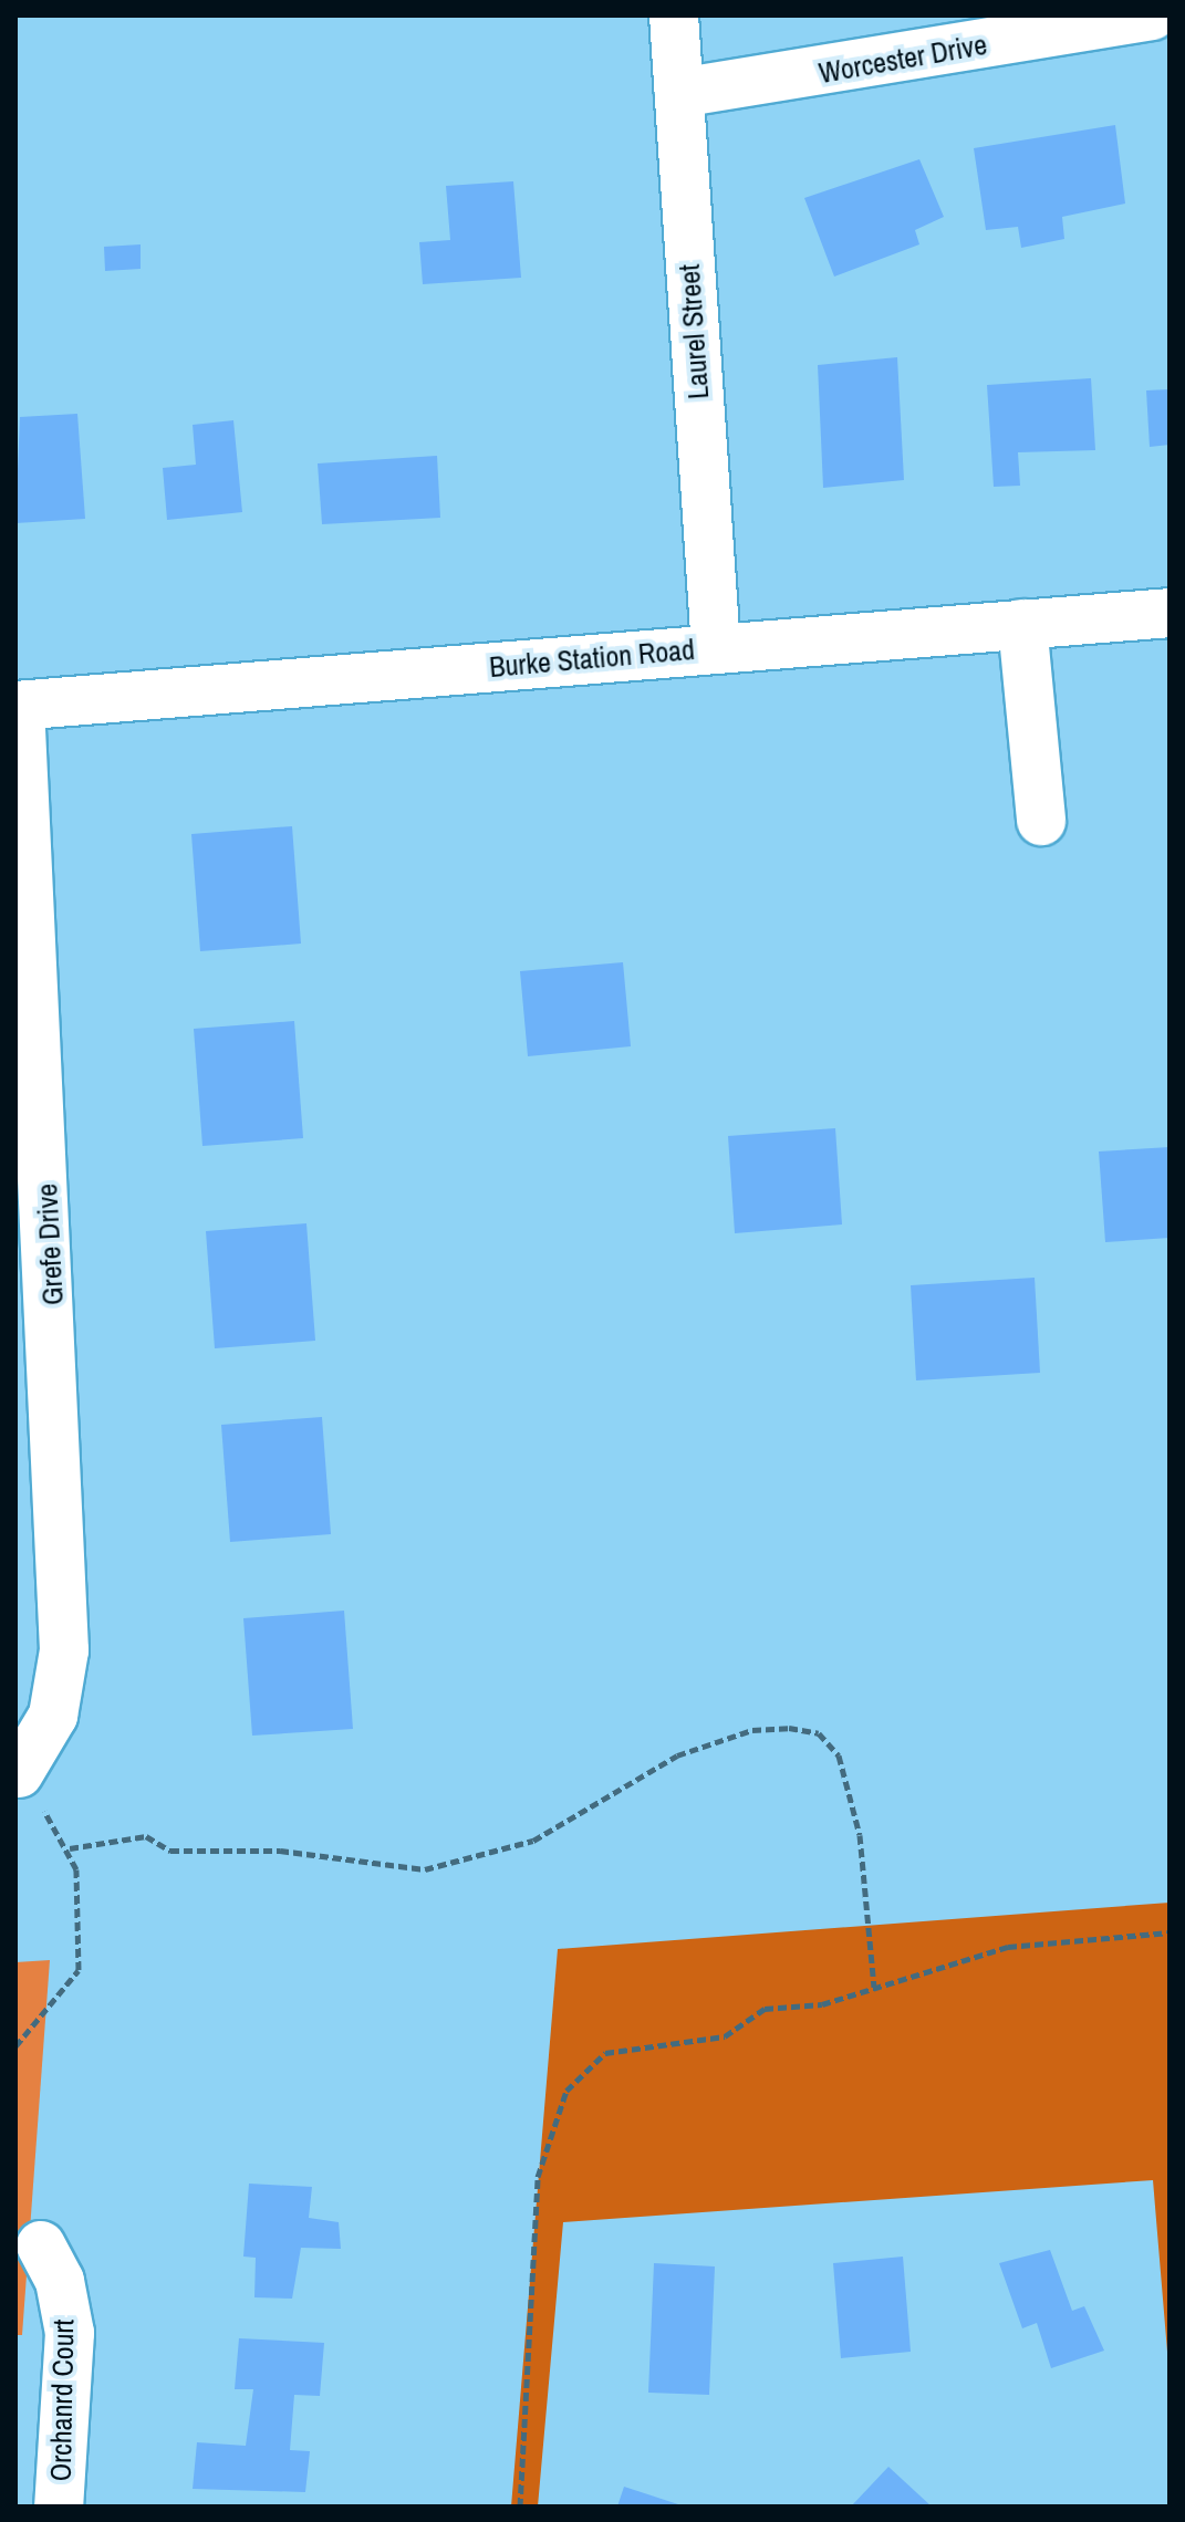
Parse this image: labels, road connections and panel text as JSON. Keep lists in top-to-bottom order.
{
  "streets": {
    "street": [
      "Worcester Drive",
      "Laurel Street",
      "Burke Station Road",
      "Grefe Drive",
      "Orchanrd Court"
    ]
  },
  "crossings": [
    ["Worcester Drive", "Laurel Street"],
    ["Laurel Street", "Burke Station Road"],
    ["Burke Station Road", "Grefe Drive"]
  ]
}
